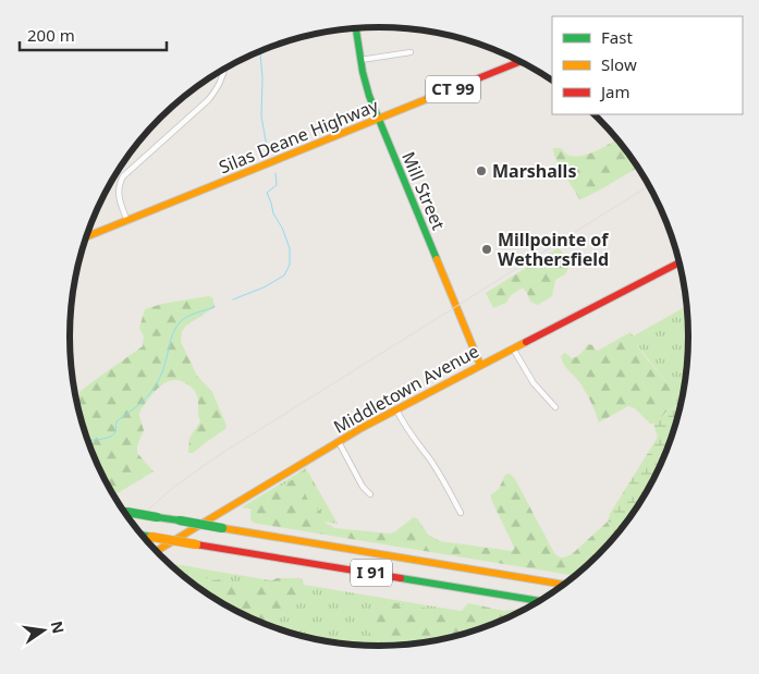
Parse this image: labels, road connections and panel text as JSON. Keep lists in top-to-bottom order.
{
  "streets": {
    "main road": [
      "CT 99",
      "Silas Deane Highway",
      "Mill Street",
      "Middletown Avenue",
      "I 91"
    ]
  },
  "crossings": [
    ["Silas Deane Highway", "Mill Street"],
    ["Mill Street", "Middletown Avenue"]
  ],
  "places": ["Marshalls", "Millpointe of Wethersfield"],
  "legend": ["Fast", "Slow", "Jam"],
  "scale_bar": "200 m",
  "north": "right"
}
